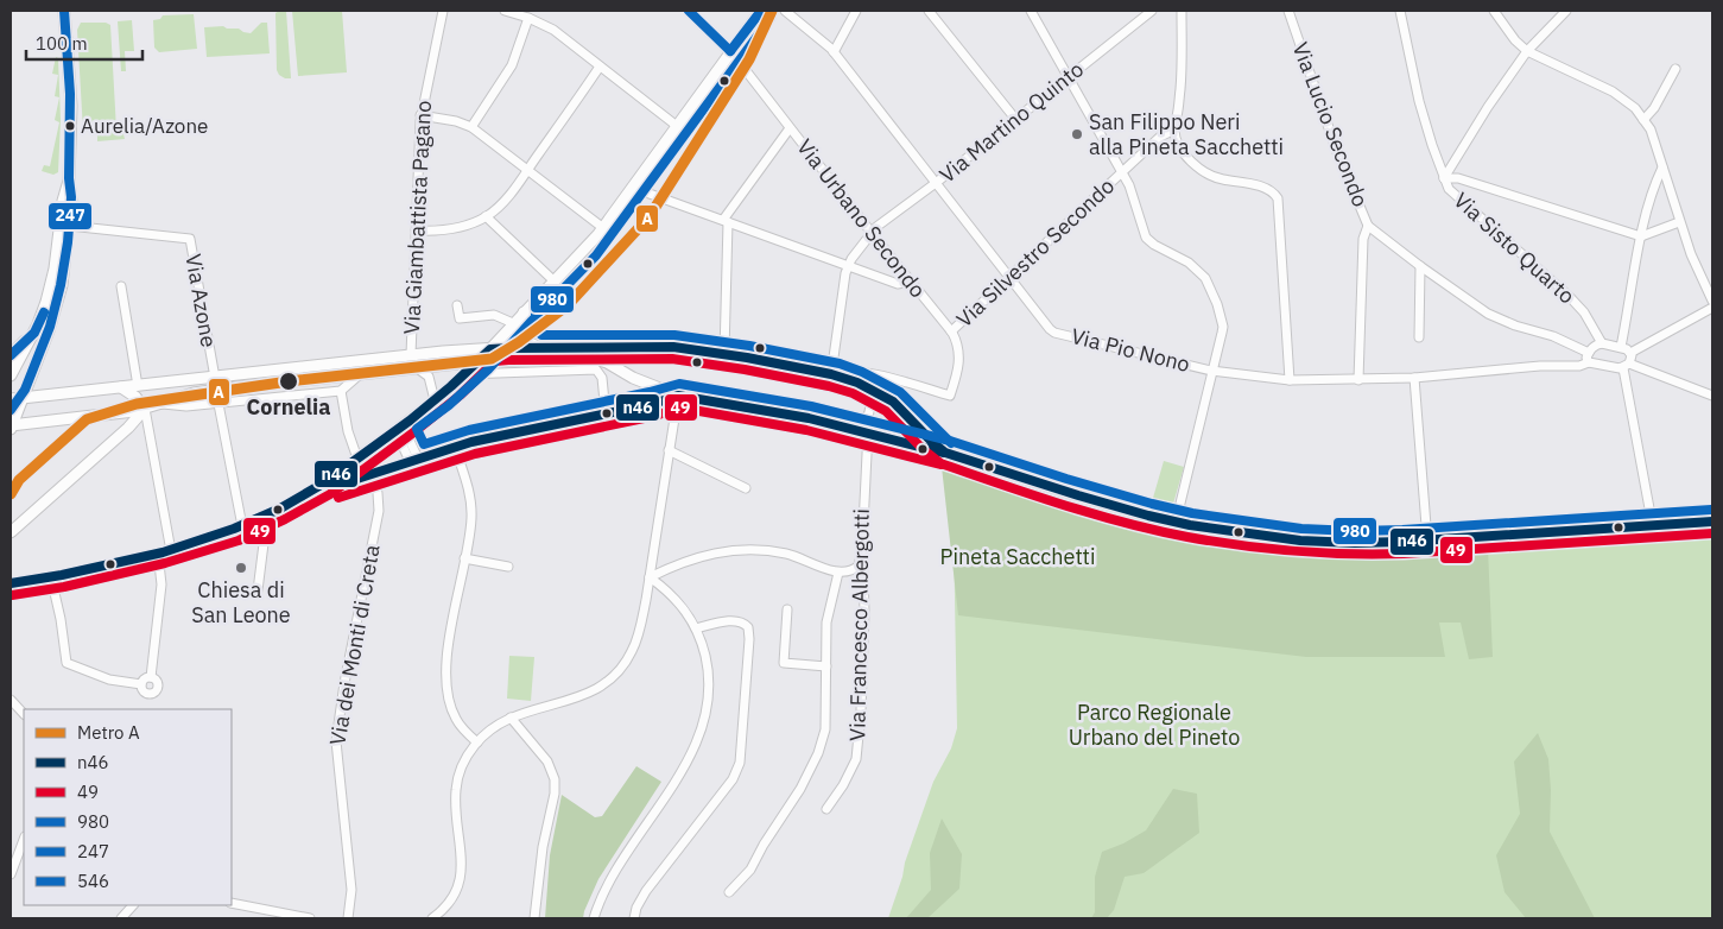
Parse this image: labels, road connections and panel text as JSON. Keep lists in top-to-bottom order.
{
  "streets": {
    "street": [
      "Via Martino Quinto",
      "Via Lucio Secondo",
      "Via Giambattista Pagano",
      "Via Urbano Secondo",
      "Via Sisto Quarto",
      "Via Silvestro Secondo",
      "Via Azone",
      "Via Pio Nono",
      "Via Francesco Albergotti",
      "Via dei Monti di Creta"
    ]
  },
  "crossings": [
    ["Via Martino Quinto", "Via Urbano Secondo"],
    ["Via Martino Quinto", "Via Pio Nono"],
    ["Via Lucio Secondo", "Via Pio Nono"],
    ["Via Urbano Secondo", "Via Silvestro Secondo"],
    ["Via Silvestro Secondo", "Via Pio Nono"]
  ],
  "parks": ["Pineta Sacchetti", "Parco Regionale Urbano del Pineto"],
  "places": [
    "Aurelia/Azone",
    "San Filippo Neri alla Pineta Sacchetti",
    "Cornelia",
    "Chiesa di San Leone"
  ],
  "lines": [
    "metro line A",
    "transit line 247",
    "transit line 546",
    "transit line 980",
    "transit line n46",
    "transit line 49"
  ],
  "legend": [
    "Metro A",
    "n46",
    "49",
    "980",
    "247",
    "546"
  ],
  "scale_bar": "100 m"
}
